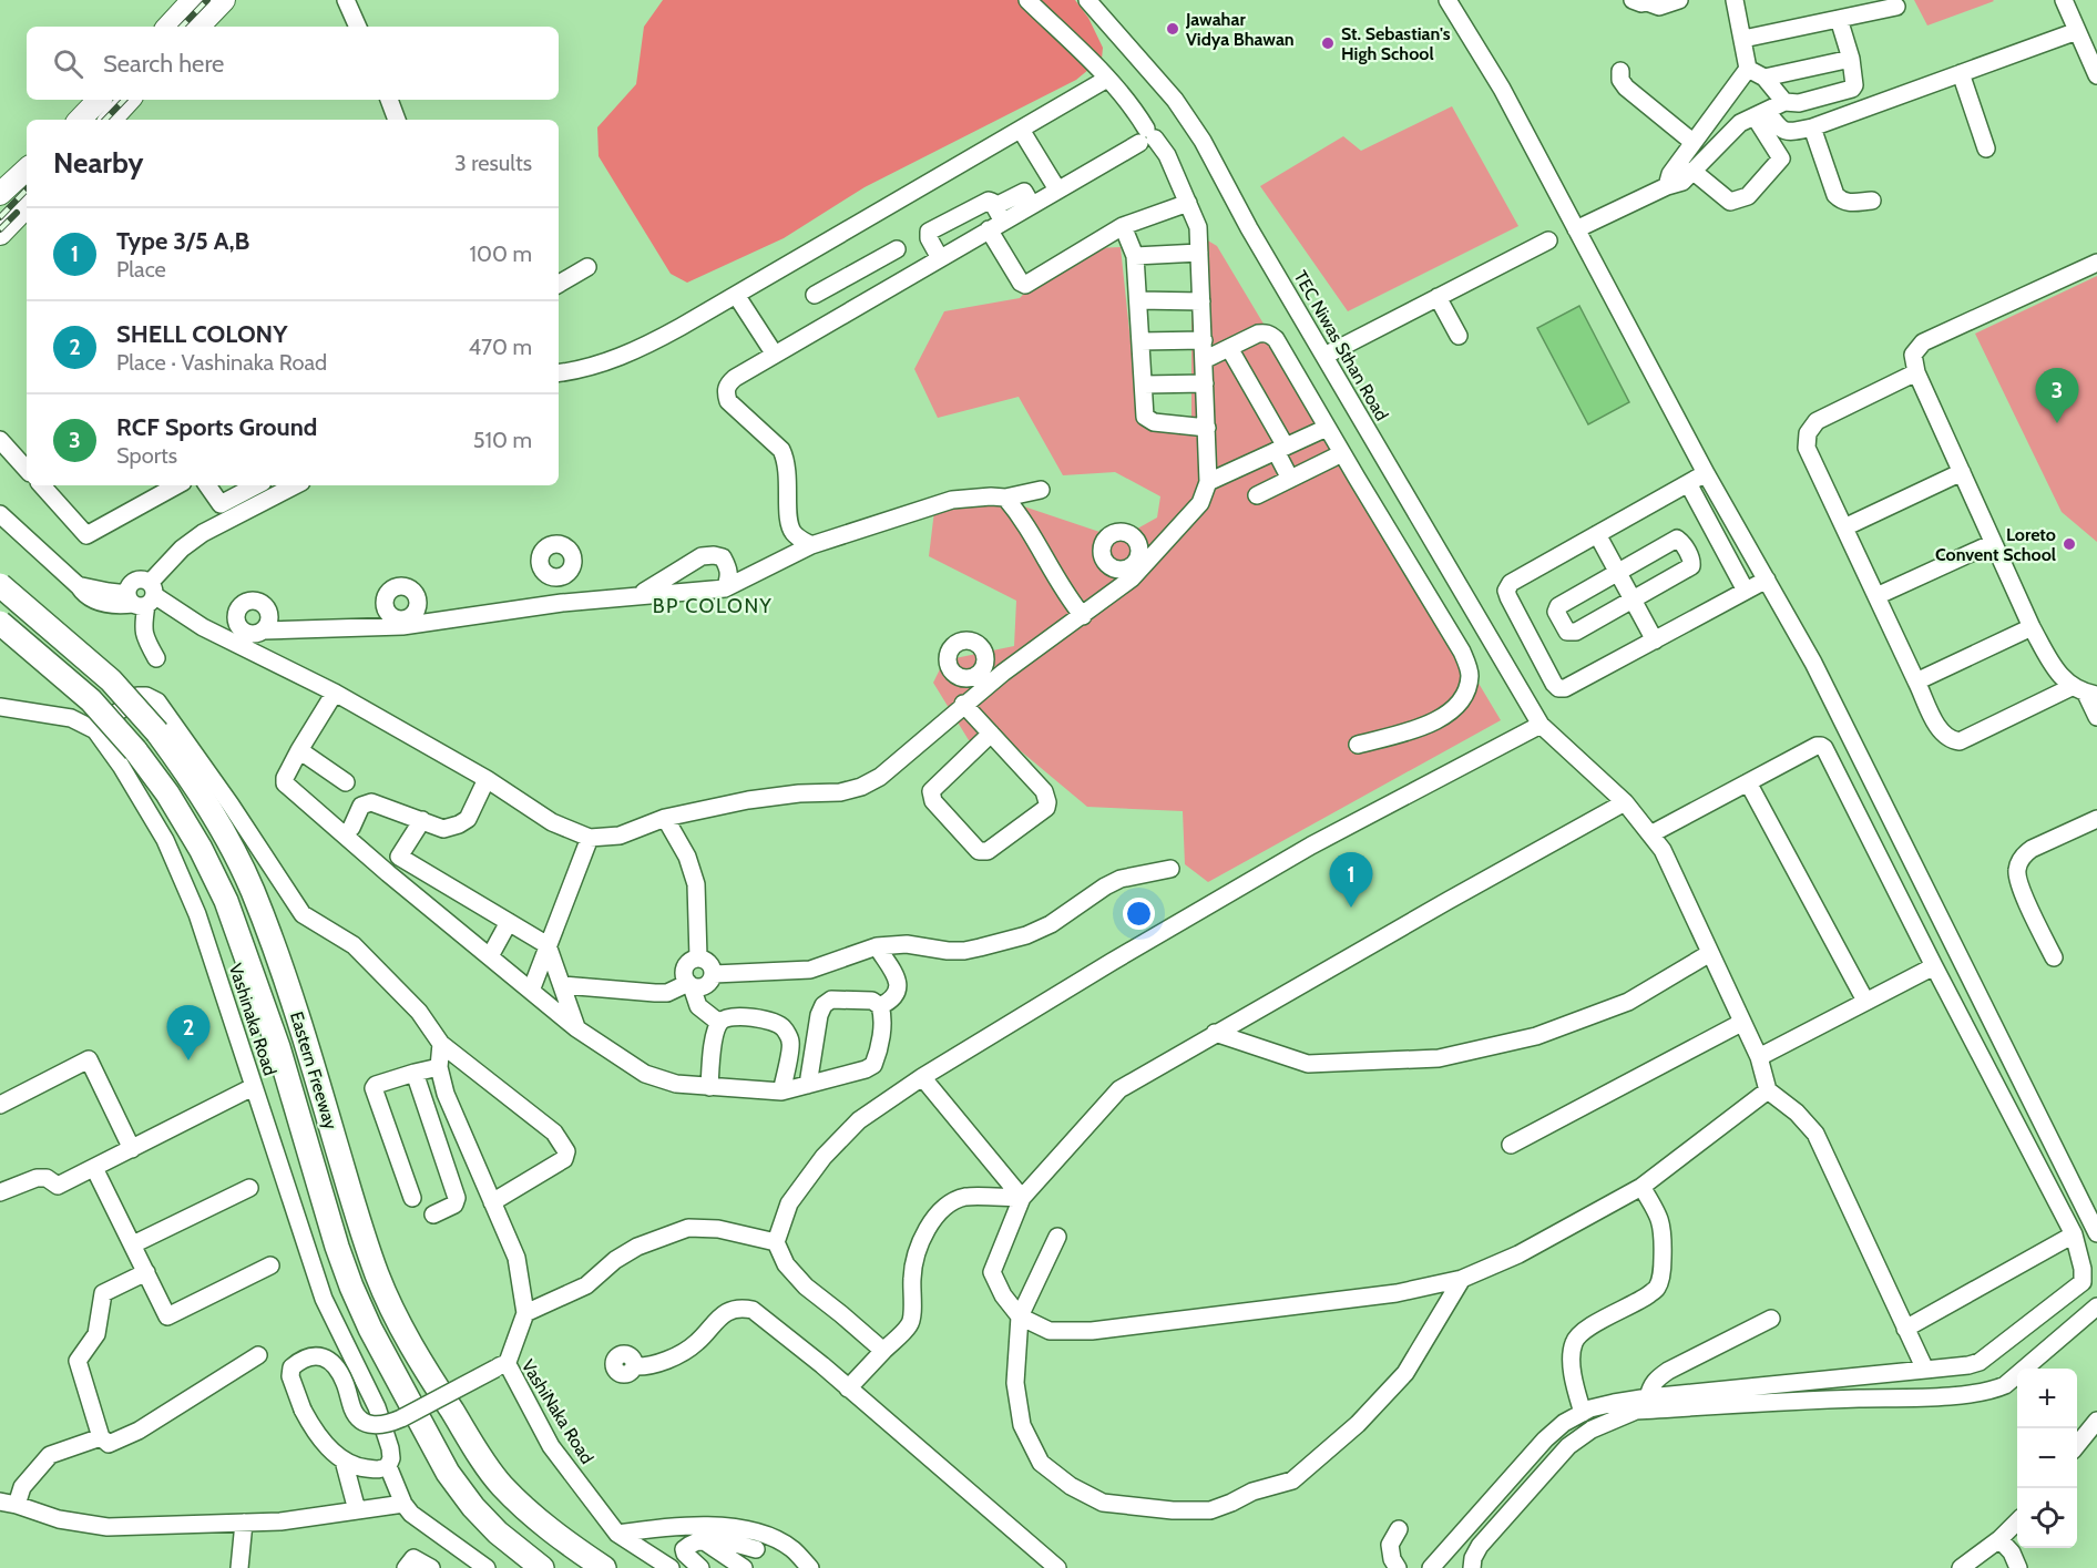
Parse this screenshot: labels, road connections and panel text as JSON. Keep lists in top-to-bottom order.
{
  "streets": {
    "highway": ["Eastern Freeway"],
    "street": ["TEC Niwas Sthan Road", "Vashinaka Road", "VashiNaka Road"]
  },
  "crossings": [
    ["Vashinaka Road", "VashiNaka Road"]
  ],
  "districts": ["BP COLONY"],
  "places": ["Jawahar Vidya Bhawan", "St. Sebastian's High School", "Loreto Convent School"],
  "page": {
    "search": "Search here",
    "heading": ["Nearby", "3 results"],
    "list": [
      {
        "mark": "1",
        "name": "Type 3/5 A,B",
        "note": "Place",
        "value": "100 m"
      },
      {
        "mark": "2",
        "name": "SHELL COLONY",
        "note": "Place · Vashinaka Road",
        "value": "470 m"
      },
      {
        "mark": "3",
        "name": "RCF Sports Ground",
        "note": "Sports",
        "value": "510 m"
      }
    ],
    "pins": ["3", "1", "2"],
    "map_buttons": ["+", "−"]
  }
}
